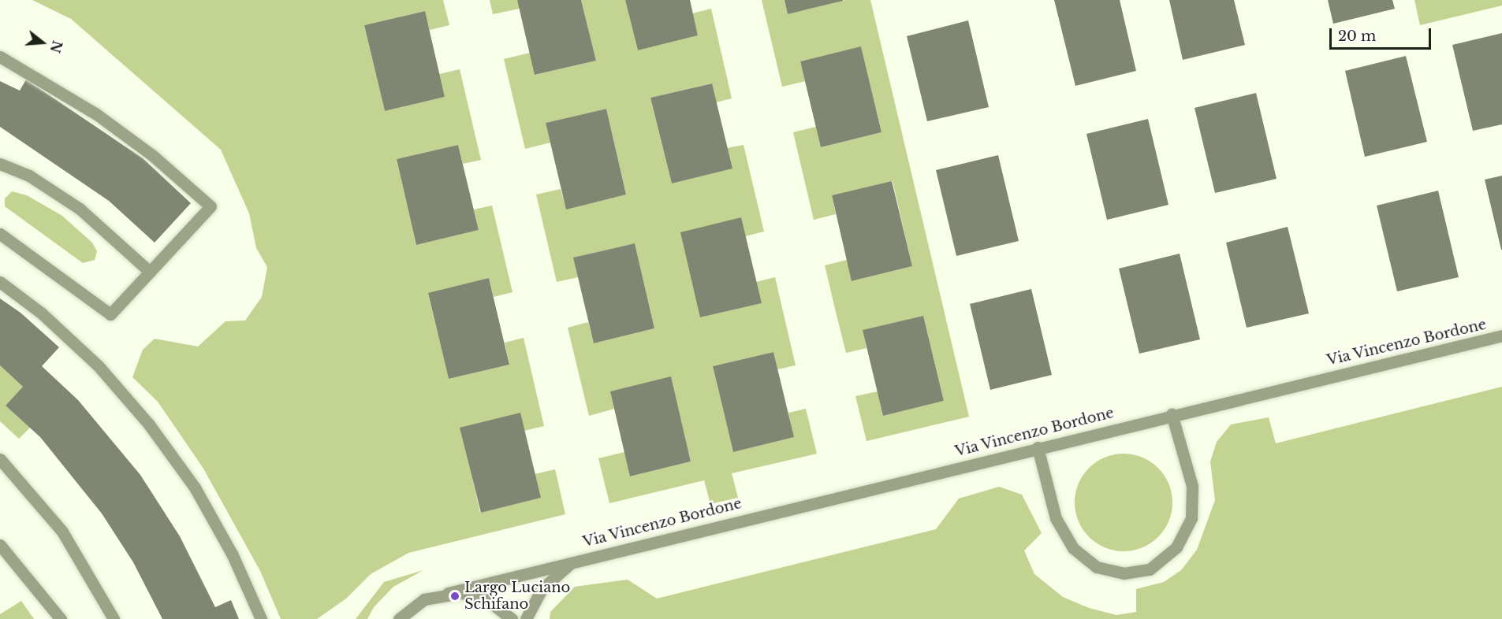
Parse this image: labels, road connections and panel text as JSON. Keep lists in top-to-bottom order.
{
  "streets": {
    "street": ["Via Vincenzo Bordone"]
  },
  "places": ["Largo Luciano Schifano"],
  "scale_bar": "20 m",
  "north": "right"
}
